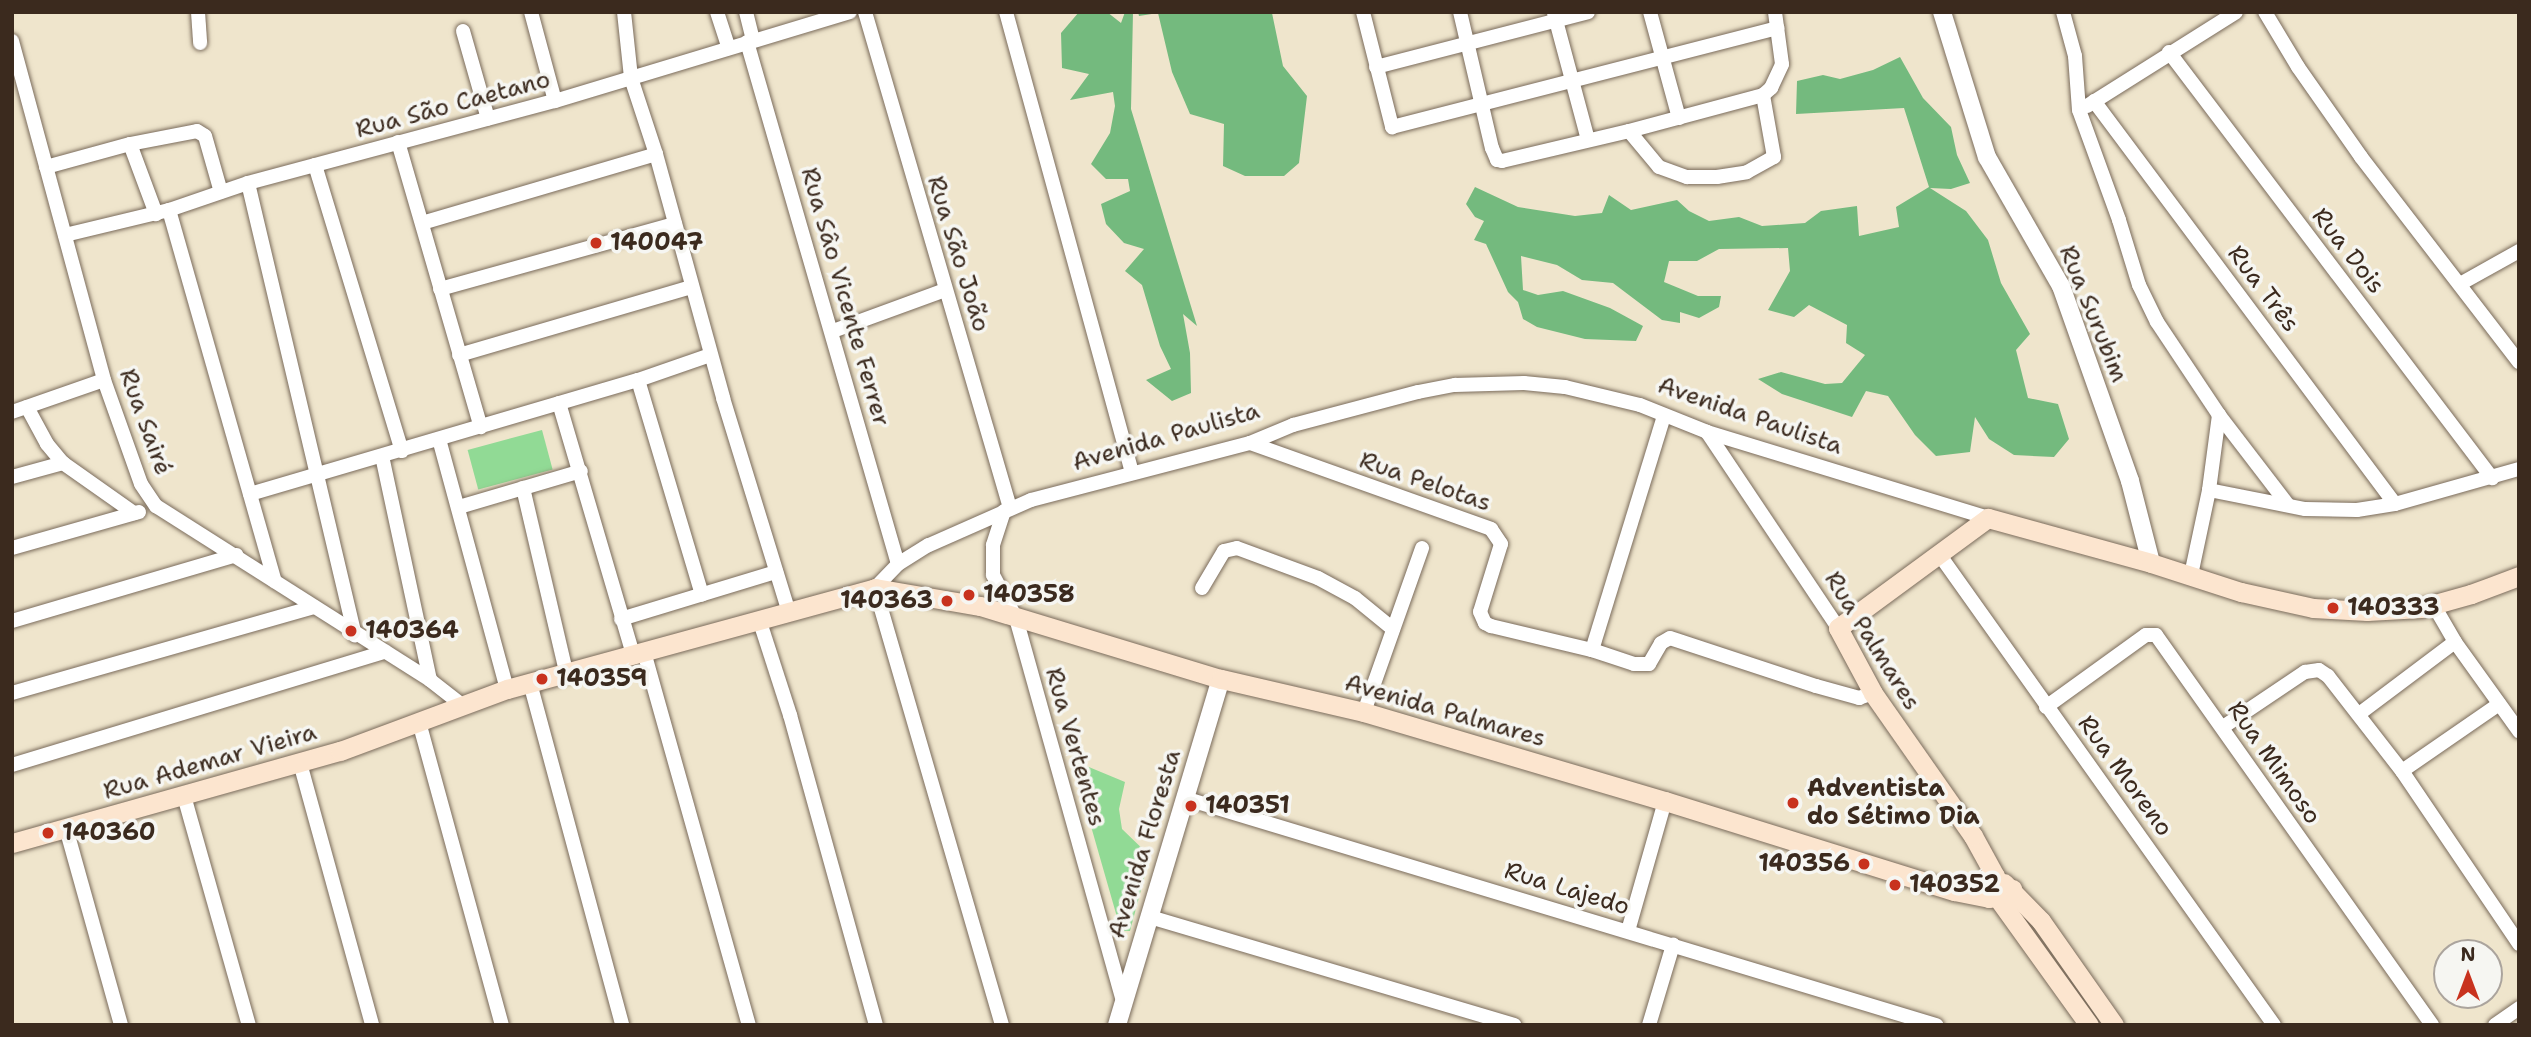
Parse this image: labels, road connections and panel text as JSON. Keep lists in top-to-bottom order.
{
  "streets": {
    "main road": [
      "Avenida Paulista",
      "Rua Palmares",
      "Avenida Palmares",
      "Rua Ademar Vieira"
    ],
    "street": [
      "Rua São Caetano",
      "Rua Dois",
      "Rua São João",
      "Rua Três",
      "Rua Sâo Vicente Ferrer",
      "Rua Surubim",
      "Rua Sairé",
      "Rua Pelotas",
      "Rua Vertentes",
      "Rua Mimoso",
      "Rua Moreno",
      "Avenida Floresta",
      "Rua Lajedo"
    ]
  },
  "crossings": [
    ["Rua São Caetano", "Rua Sâo Vicente Ferrer"],
    ["Rua São Caetano", "Rua Sairé"],
    ["Rua São João", "Avenida Paulista"],
    ["Rua São João", "Rua Vertentes"],
    ["Rua Sâo Vicente Ferrer", "Avenida Paulista"],
    ["Rua Surubim", "Avenida Paulista"],
    ["Avenida Paulista", "Rua Pelotas"],
    ["Avenida Paulista", "Rua Palmares"],
    ["Avenida Paulista", "Avenida Palmares"],
    ["Avenida Paulista", "Rua Vertentes"],
    ["Rua Pelotas", "Rua Palmares"],
    ["Rua Palmares", "Avenida Palmares"],
    ["Avenida Palmares", "Rua Vertentes"],
    ["Avenida Palmares", "Avenida Floresta"],
    ["Rua Vertentes", "Avenida Floresta"],
    ["Rua Mimoso", "Rua Moreno"],
    ["Avenida Floresta", "Rua Lajedo"]
  ],
  "places": [
    "140047",
    "140358",
    "140363",
    "140333",
    "140364",
    "140359",
    "Adventista do Sétimo Dia",
    "140351",
    "140360",
    "140356",
    "140352"
  ],
  "north": "top"
}
